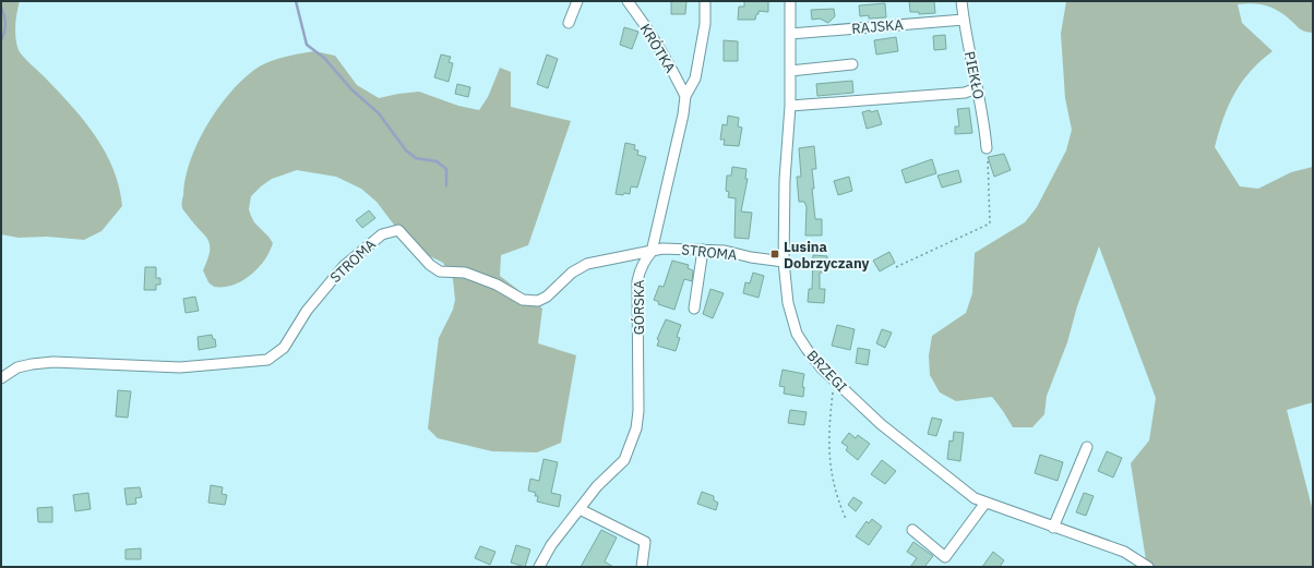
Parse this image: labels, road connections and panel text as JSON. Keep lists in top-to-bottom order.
{
  "streets": {
    "street": [
      "RAJSKA",
      "KRÓTKA",
      "PIEKŁO",
      "STROMA",
      "GÓRSKA",
      "BRZEGI"
    ]
  },
  "crossings": [
    ["RAJSKA", "PIEKŁO"],
    ["RAJSKA", "BRZEGI"],
    ["KRÓTKA", "GÓRSKA"],
    ["STROMA", "GÓRSKA"],
    ["STROMA", "BRZEGI"]
  ],
  "places": {
    "transit": ["Lusina Dobrzyczany"]
  }
}
